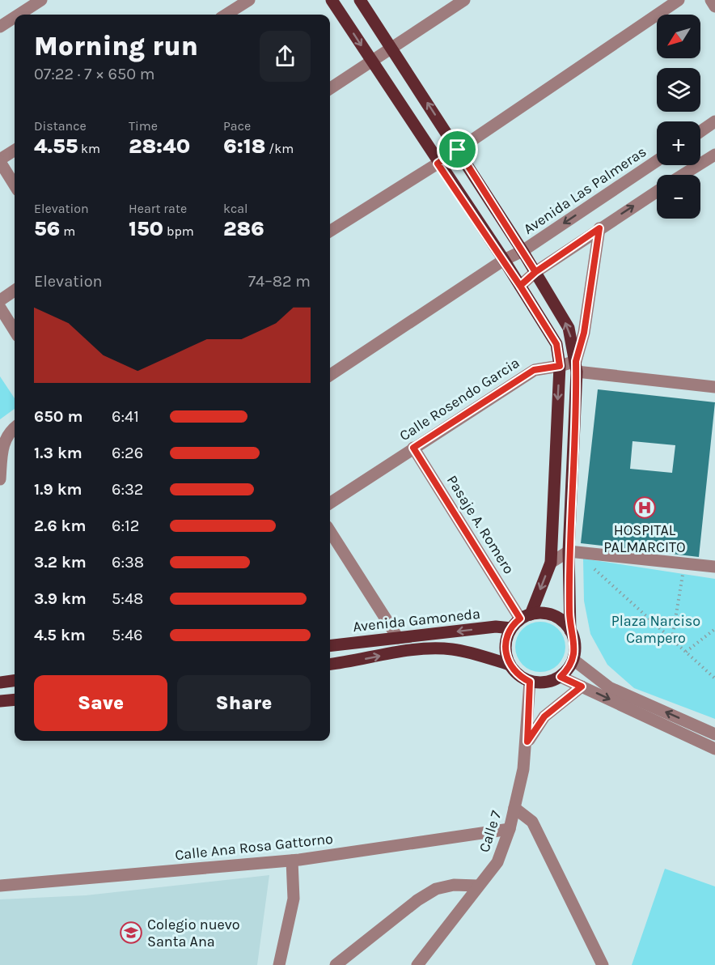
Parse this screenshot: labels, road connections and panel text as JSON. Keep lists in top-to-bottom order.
{
  "streets": {
    "main road": ["Avenida Gamoneda"],
    "street": [
      "Avenida Las Palmeras",
      "Calle Rosendo Garcia",
      "Pasaje A. Romero",
      "Calle 7",
      "Calle Ana Rosa Gattorno"
    ]
  },
  "crossings": [
    ["Calle Rosendo Garcia", "Pasaje A. Romero"],
    ["Pasaje A. Romero", "Avenida Gamoneda"],
    ["Pasaje A. Romero", "Calle 7"],
    ["Avenida Gamoneda", "Calle 7"],
    ["Calle 7", "Calle Ana Rosa Gattorno"]
  ],
  "parks": ["Plaza Narciso Campero"],
  "places": {
    "hospital": ["HOSPITAL PALMARCITO"],
    "school or university": ["Colegio nuevo Santa Ana"]
  },
  "north": "bottom left",
  "page": {
    "map_buttons": ["+", "−"],
    "heading": ["Morning run", "07:22 · 7 × 650 m"],
    "stats": [
      ["Distance", "4.55 km"],
      ["Time", "28:40"],
      ["Pace", "6:18 /km"],
      ["Elevation", "56 m"],
      ["Heart rate", "150 bpm"],
      ["kcal", "286"]
    ],
    "chart": ["Elevation", "74–82 m"],
    "list": [
      {
        "name": "650 m",
        "note": "6:41"
      },
      {
        "name": "1.3 km",
        "note": "6:26"
      },
      {
        "name": "1.9 km",
        "note": "6:32"
      },
      {
        "name": "2.6 km",
        "note": "6:12"
      },
      {
        "name": "3.2 km",
        "note": "6:38"
      },
      {
        "name": "3.9 km",
        "note": "5:48"
      },
      {
        "name": "4.5 km",
        "note": "5:46"
      }
    ],
    "buttons": ["Save", "Share"]
  }
}
